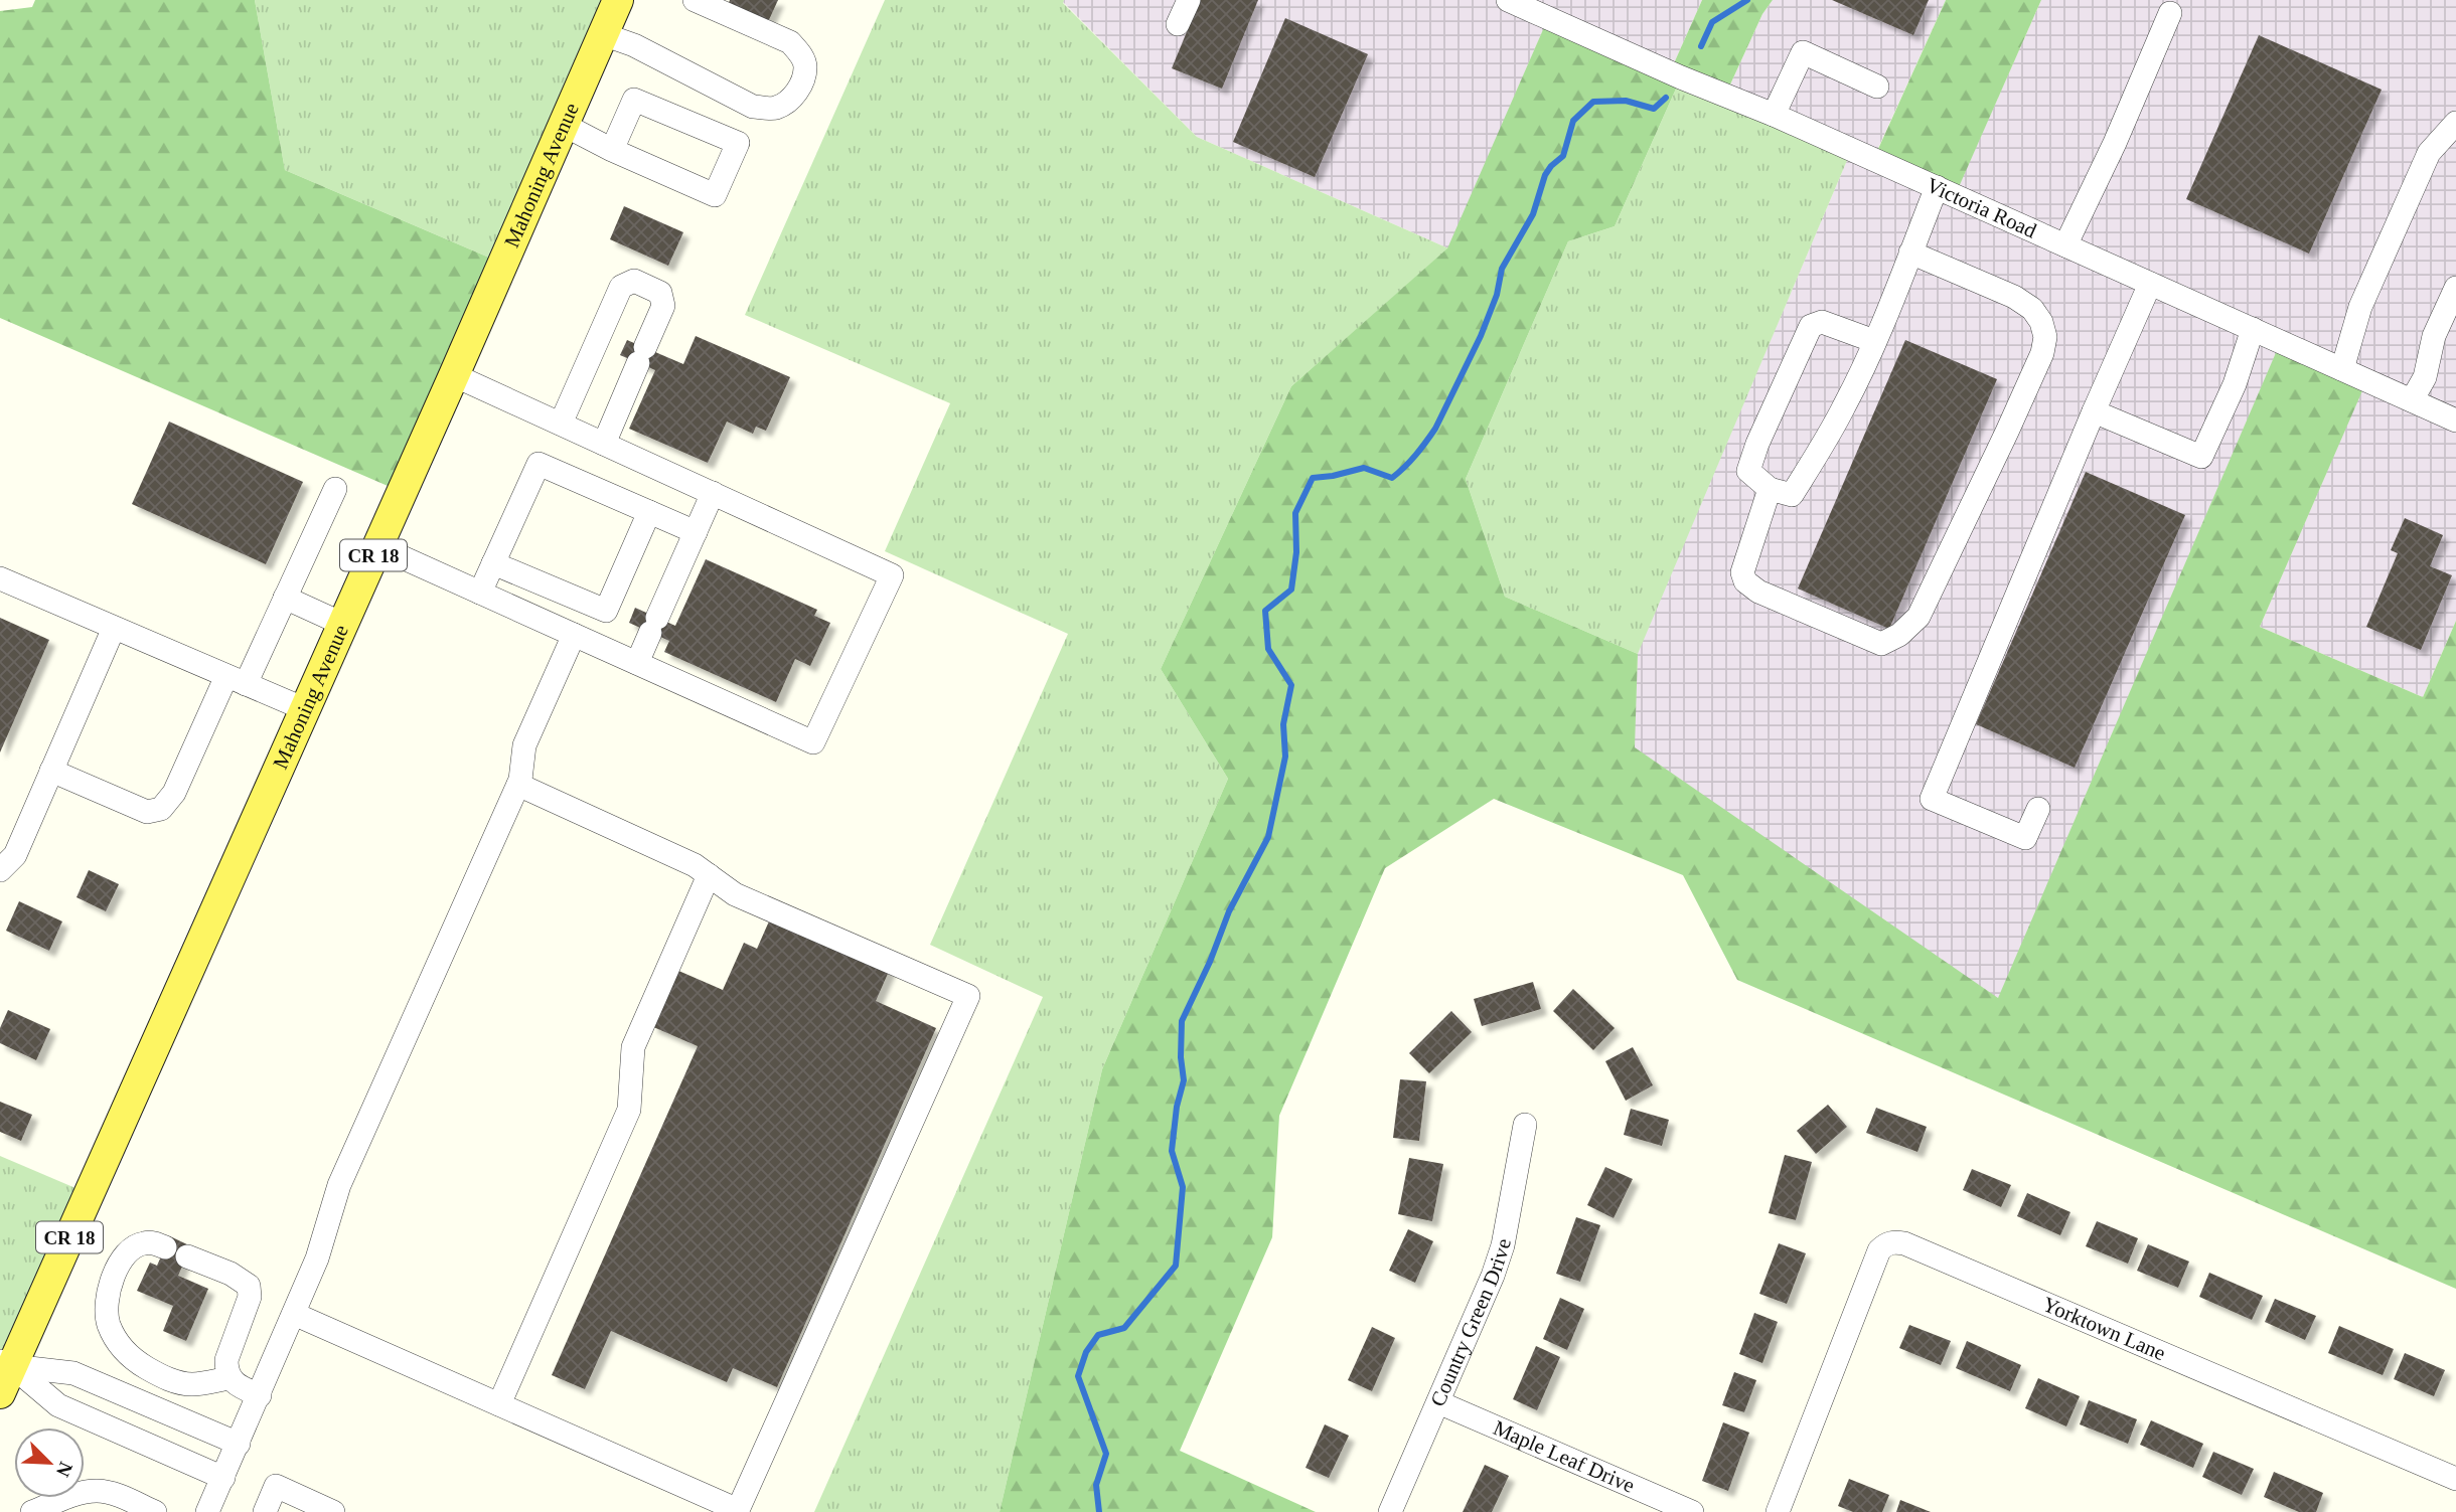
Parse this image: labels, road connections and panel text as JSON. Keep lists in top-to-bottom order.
{
  "streets": {
    "main road": ["Mahoning Avenue", "CR 18"],
    "street": [
      "Victoria Road",
      "Country Green Drive",
      "Yorktown Lane",
      "Maple Leaf Drive"
    ]
  },
  "crossings": [
    ["Country Green Drive", "Maple Leaf Drive"]
  ],
  "north": "bottom right"
}
